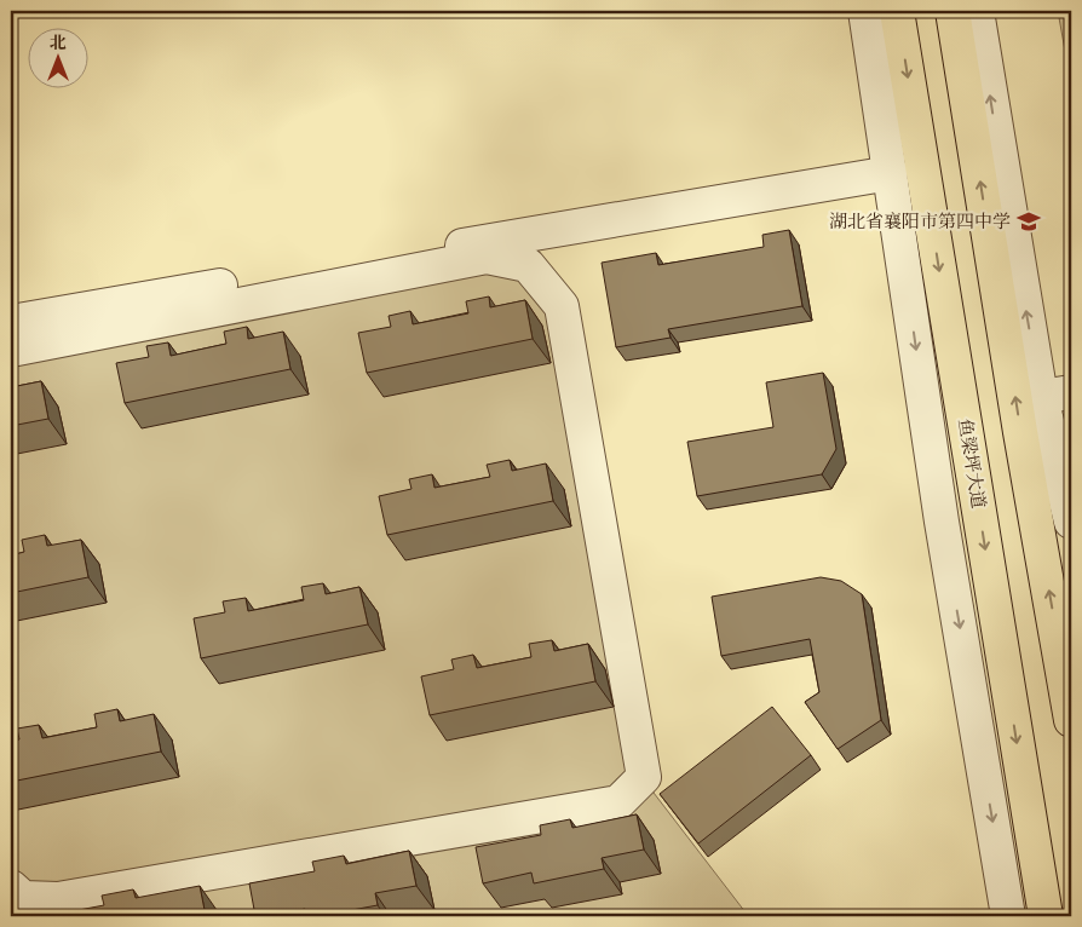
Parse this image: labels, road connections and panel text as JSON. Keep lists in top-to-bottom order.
{
  "streets": {
    "main road": ["鱼梁坪大道"]
  },
  "places": {
    "school or university": ["湖北省襄阳市第四中学"]
  },
  "north": "top"
}
